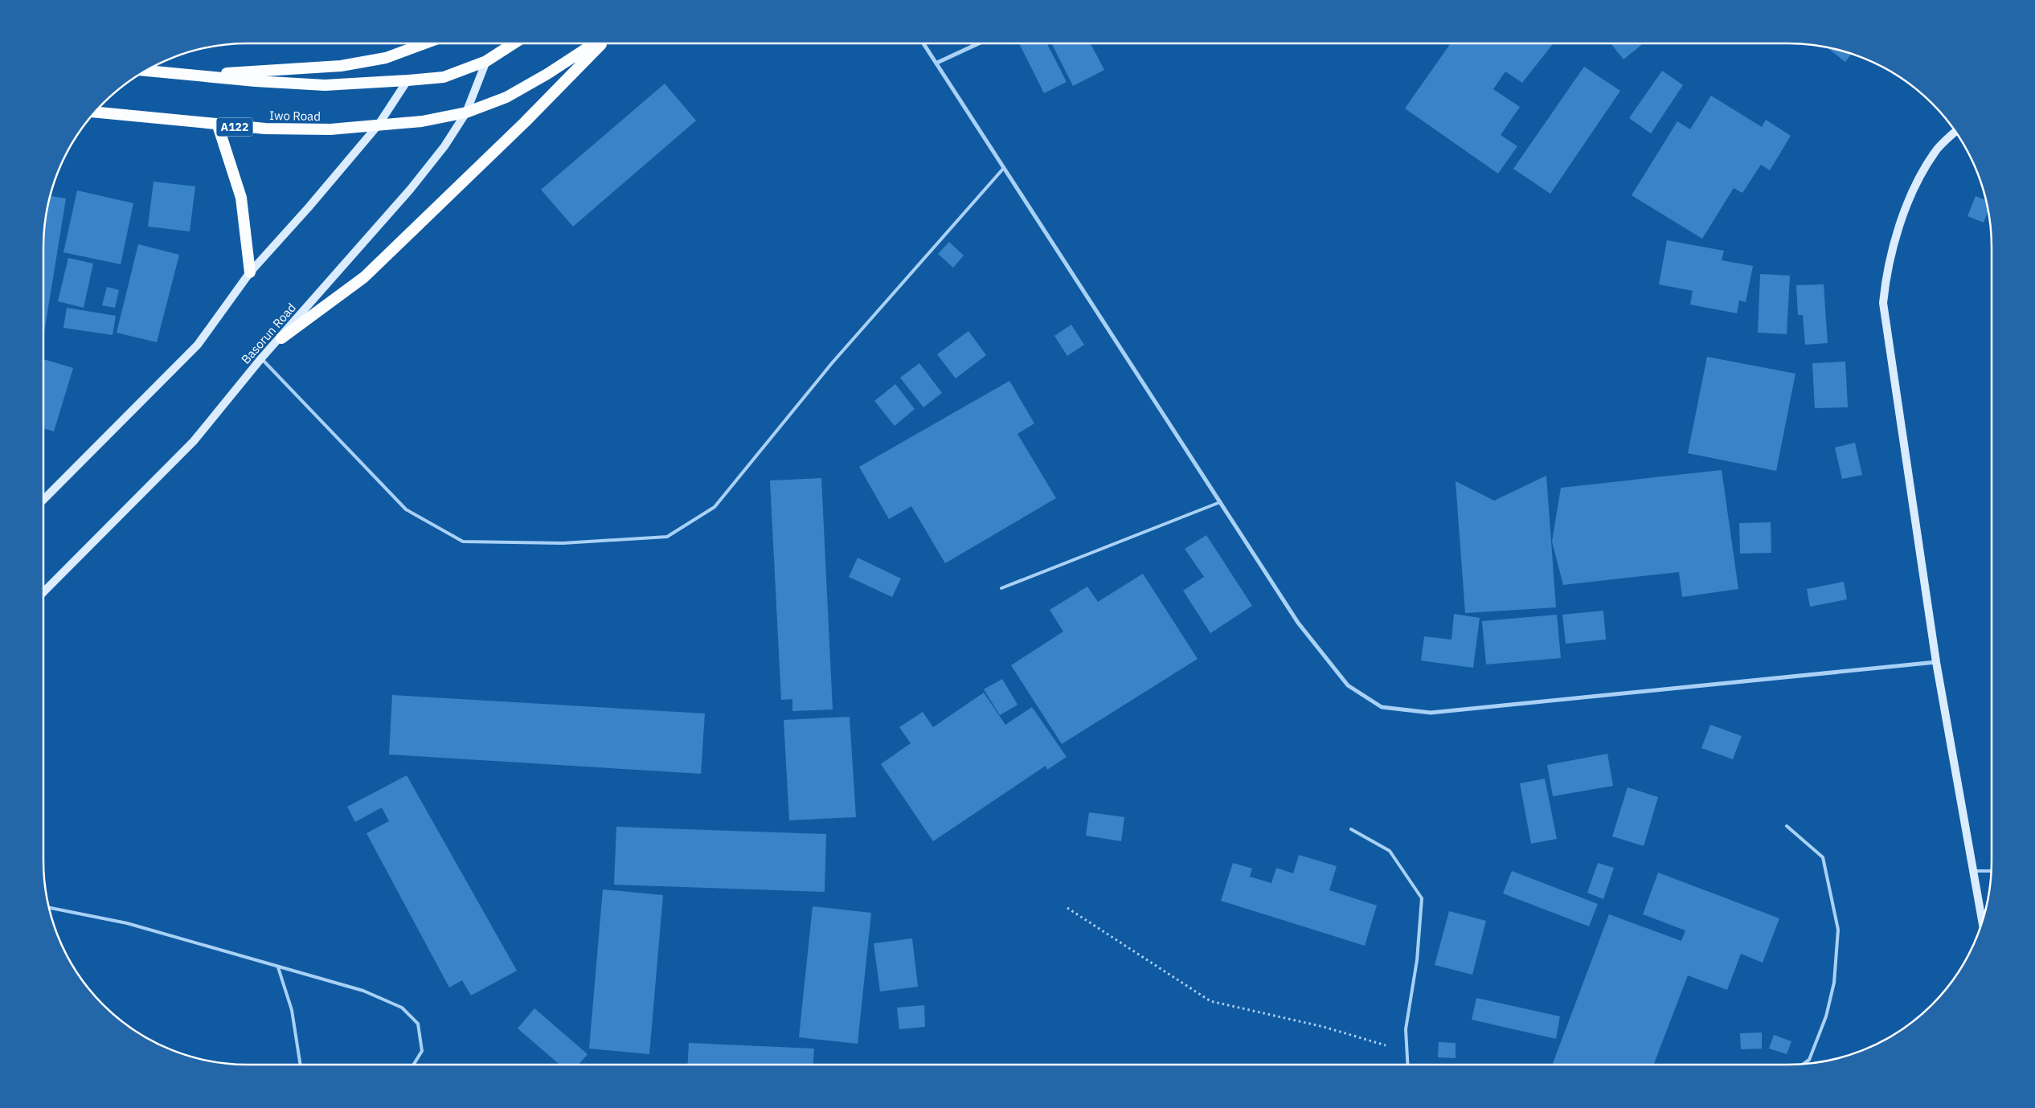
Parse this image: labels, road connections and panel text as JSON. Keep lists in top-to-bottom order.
{
  "streets": {
    "highway": ["Iwo Road", "A122"],
    "main road": ["Basorun Road"]
  },
  "crossings": [
    ["Iwo Road", "A122"],
    ["A122", "Basorun Road"]
  ]
}
